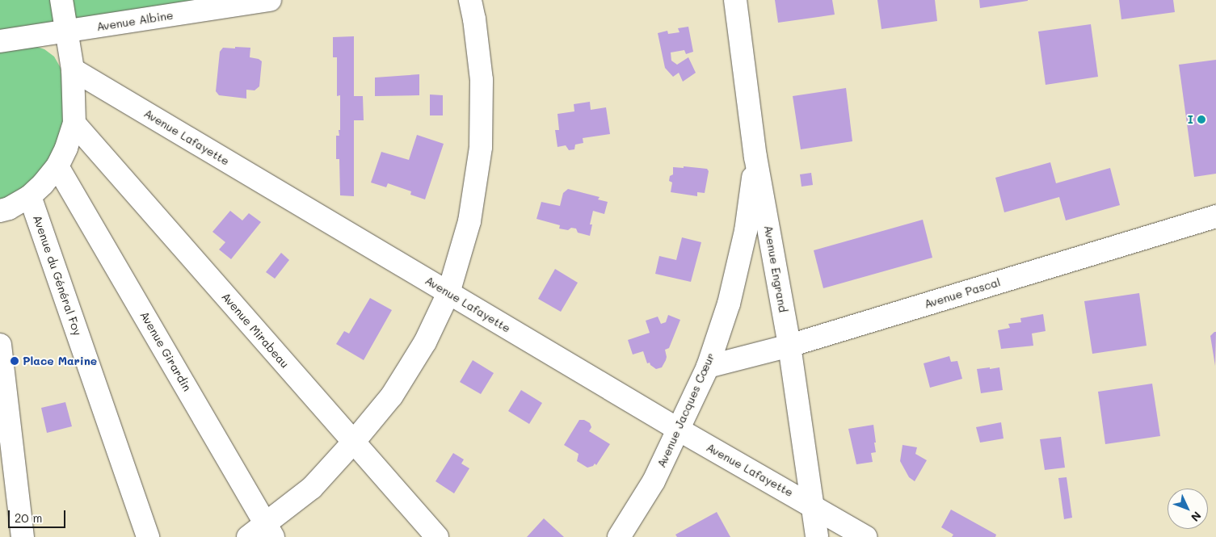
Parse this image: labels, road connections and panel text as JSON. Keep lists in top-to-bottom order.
{
  "streets": {
    "street": [
      "Avenue Albine",
      "Avenue Lafayette",
      "Avenue Engrand",
      "Avenue du Général Foy",
      "Avenue Pascal",
      "Avenue Mirabeau",
      "Avenue Girardin",
      "Avenue Jacques Cœur"
    ]
  },
  "crossings": [
    ["Avenue Lafayette", "Avenue Engrand"],
    ["Avenue Lafayette", "Avenue Jacques Cœur"],
    ["Avenue Engrand", "Avenue Pascal"],
    ["Avenue Engrand", "Avenue Jacques Cœur"],
    ["Avenue Pascal", "Avenue Jacques Cœur"]
  ],
  "places": ["I", "Place Marine"],
  "scale_bar": "20 m",
  "north": "bottom right"
}
